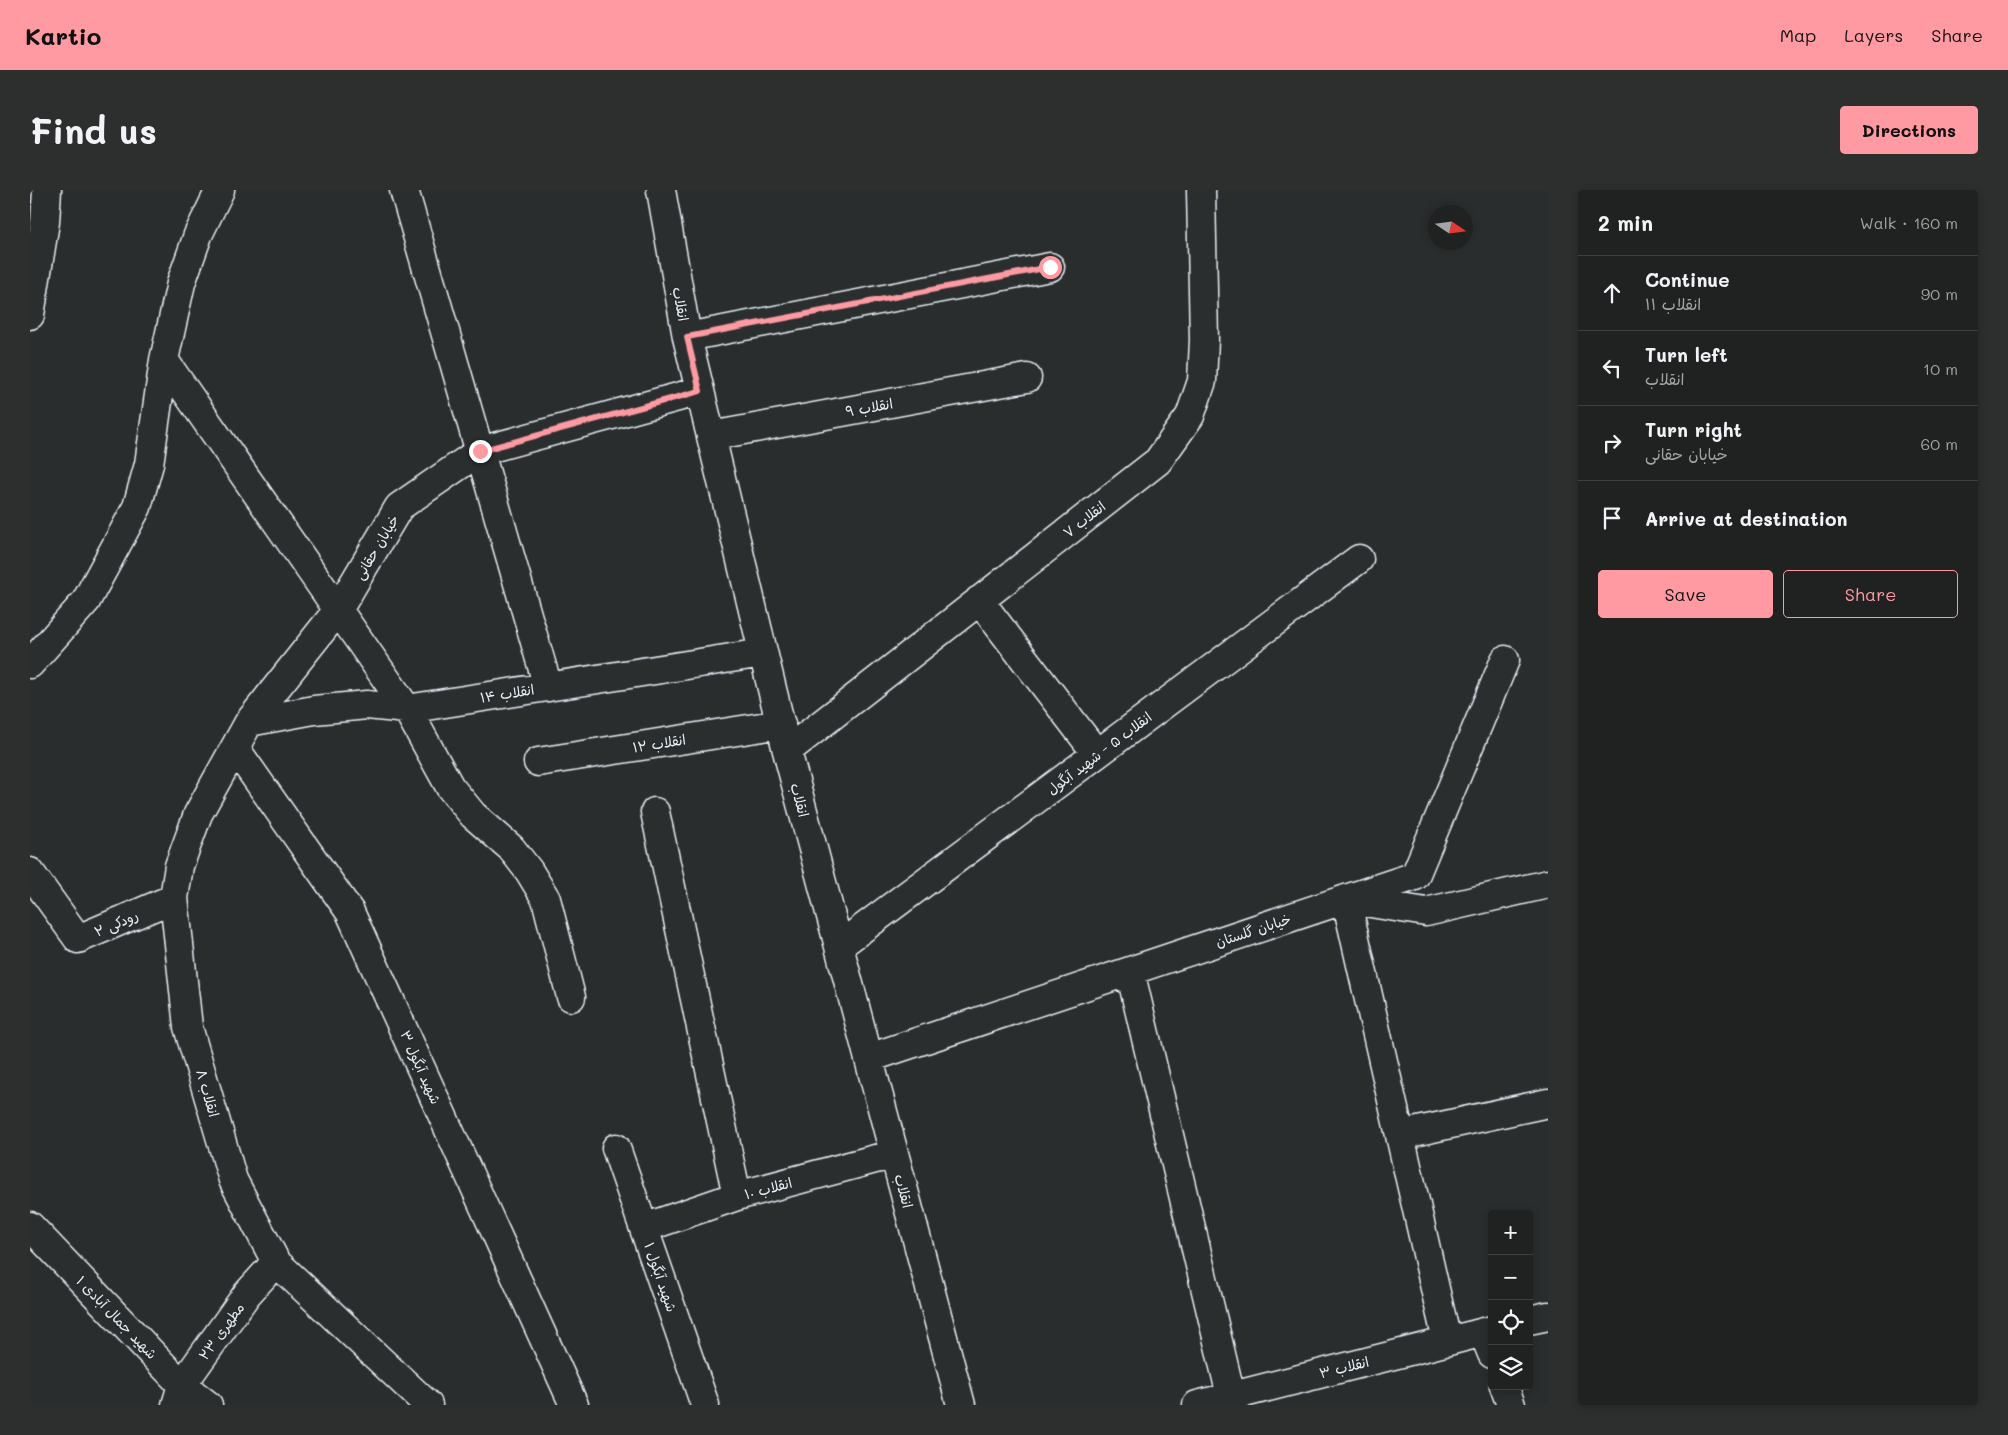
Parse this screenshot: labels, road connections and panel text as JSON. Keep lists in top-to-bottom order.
{
  "streets": {
    "street": [
      "انقلاب",
      "انقلاب ۹",
      "انقلاب ۷",
      "خیابان حقانی",
      "انقلاب ۱۴",
      "انقلاب ۱۲",
      "انقلاب ۵ - شهید آبگول",
      "رودکی ۲",
      "خیابان گلستان",
      "شهید آبگول ۳",
      "انقلاب ۸",
      "انقلاب ۱۰",
      "شهید آبگول ۱",
      "شهید جمال آبادی ۱",
      "مطهری ۲۳",
      "انقلاب ۳"
    ]
  },
  "crossings": [
    ["انقلاب", "انقلاب ۹"],
    ["انقلاب", "انقلاب ۷"],
    ["انقلاب", "خیابان حقانی"],
    ["انقلاب", "انقلاب ۱۴"],
    ["انقلاب", "انقلاب ۱۲"],
    ["انقلاب", "انقلاب ۵ - شهید آبگول"],
    ["انقلاب", "خیابان گلستان"],
    ["انقلاب", "انقلاب ۱۰"],
    ["خیابان حقانی", "انقلاب ۱۴"],
    ["خیابان حقانی", "انقلاب ۸"],
    ["انقلاب ۱۴", "انقلاب ۸"],
    ["رودکی ۲", "انقلاب ۸"],
    ["شهید آبگول ۳", "انقلاب ۸"],
    ["انقلاب ۸", "مطهری ۲۳"],
    ["انقلاب ۱۰", "شهید آبگول ۱"],
    ["شهید جمال آبادی ۱", "مطهری ۲۳"]
  ],
  "north": "right",
  "page": {
    "header": "Kartio",
    "nav": ["Map", "Layers", "Share"],
    "buttons": [
      "Directions",
      ["Save", "Share"]
    ],
    "title": "Find us",
    "heading": ["2 min", "Walk · 160 m"],
    "list": [
      ["Continue", "انقلاب ۱۱", "90 m"],
      ["Turn left", "انقلاب", "10 m"],
      ["Turn right", "خیابان حقانی", "60 m"],
      "Arrive at destination"
    ],
    "map_buttons": ["+", "−"]
  }
}
